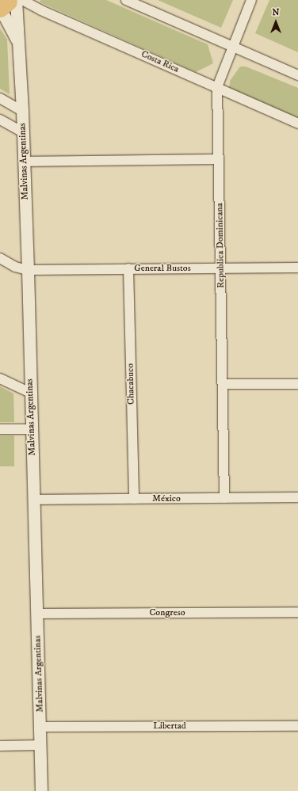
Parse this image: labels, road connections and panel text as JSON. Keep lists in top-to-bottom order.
{
  "streets": {
    "street": [
      "Costa Rica",
      "Malvinas Argentinas",
      "Republica Dominicana",
      "General Bustos",
      "Chacabuco",
      "México",
      "Congreso",
      "Libertad"
    ]
  },
  "crossings": [
    ["Costa Rica", "Malvinas Argentinas"],
    ["Costa Rica", "Republica Dominicana"],
    ["Malvinas Argentinas", "General Bustos"],
    ["Malvinas Argentinas", "México"],
    ["Malvinas Argentinas", "Congreso"],
    ["Malvinas Argentinas", "Libertad"],
    ["Republica Dominicana", "General Bustos"],
    ["Republica Dominicana", "México"],
    ["General Bustos", "Chacabuco"],
    ["Chacabuco", "México"]
  ],
  "north": "top"
}
